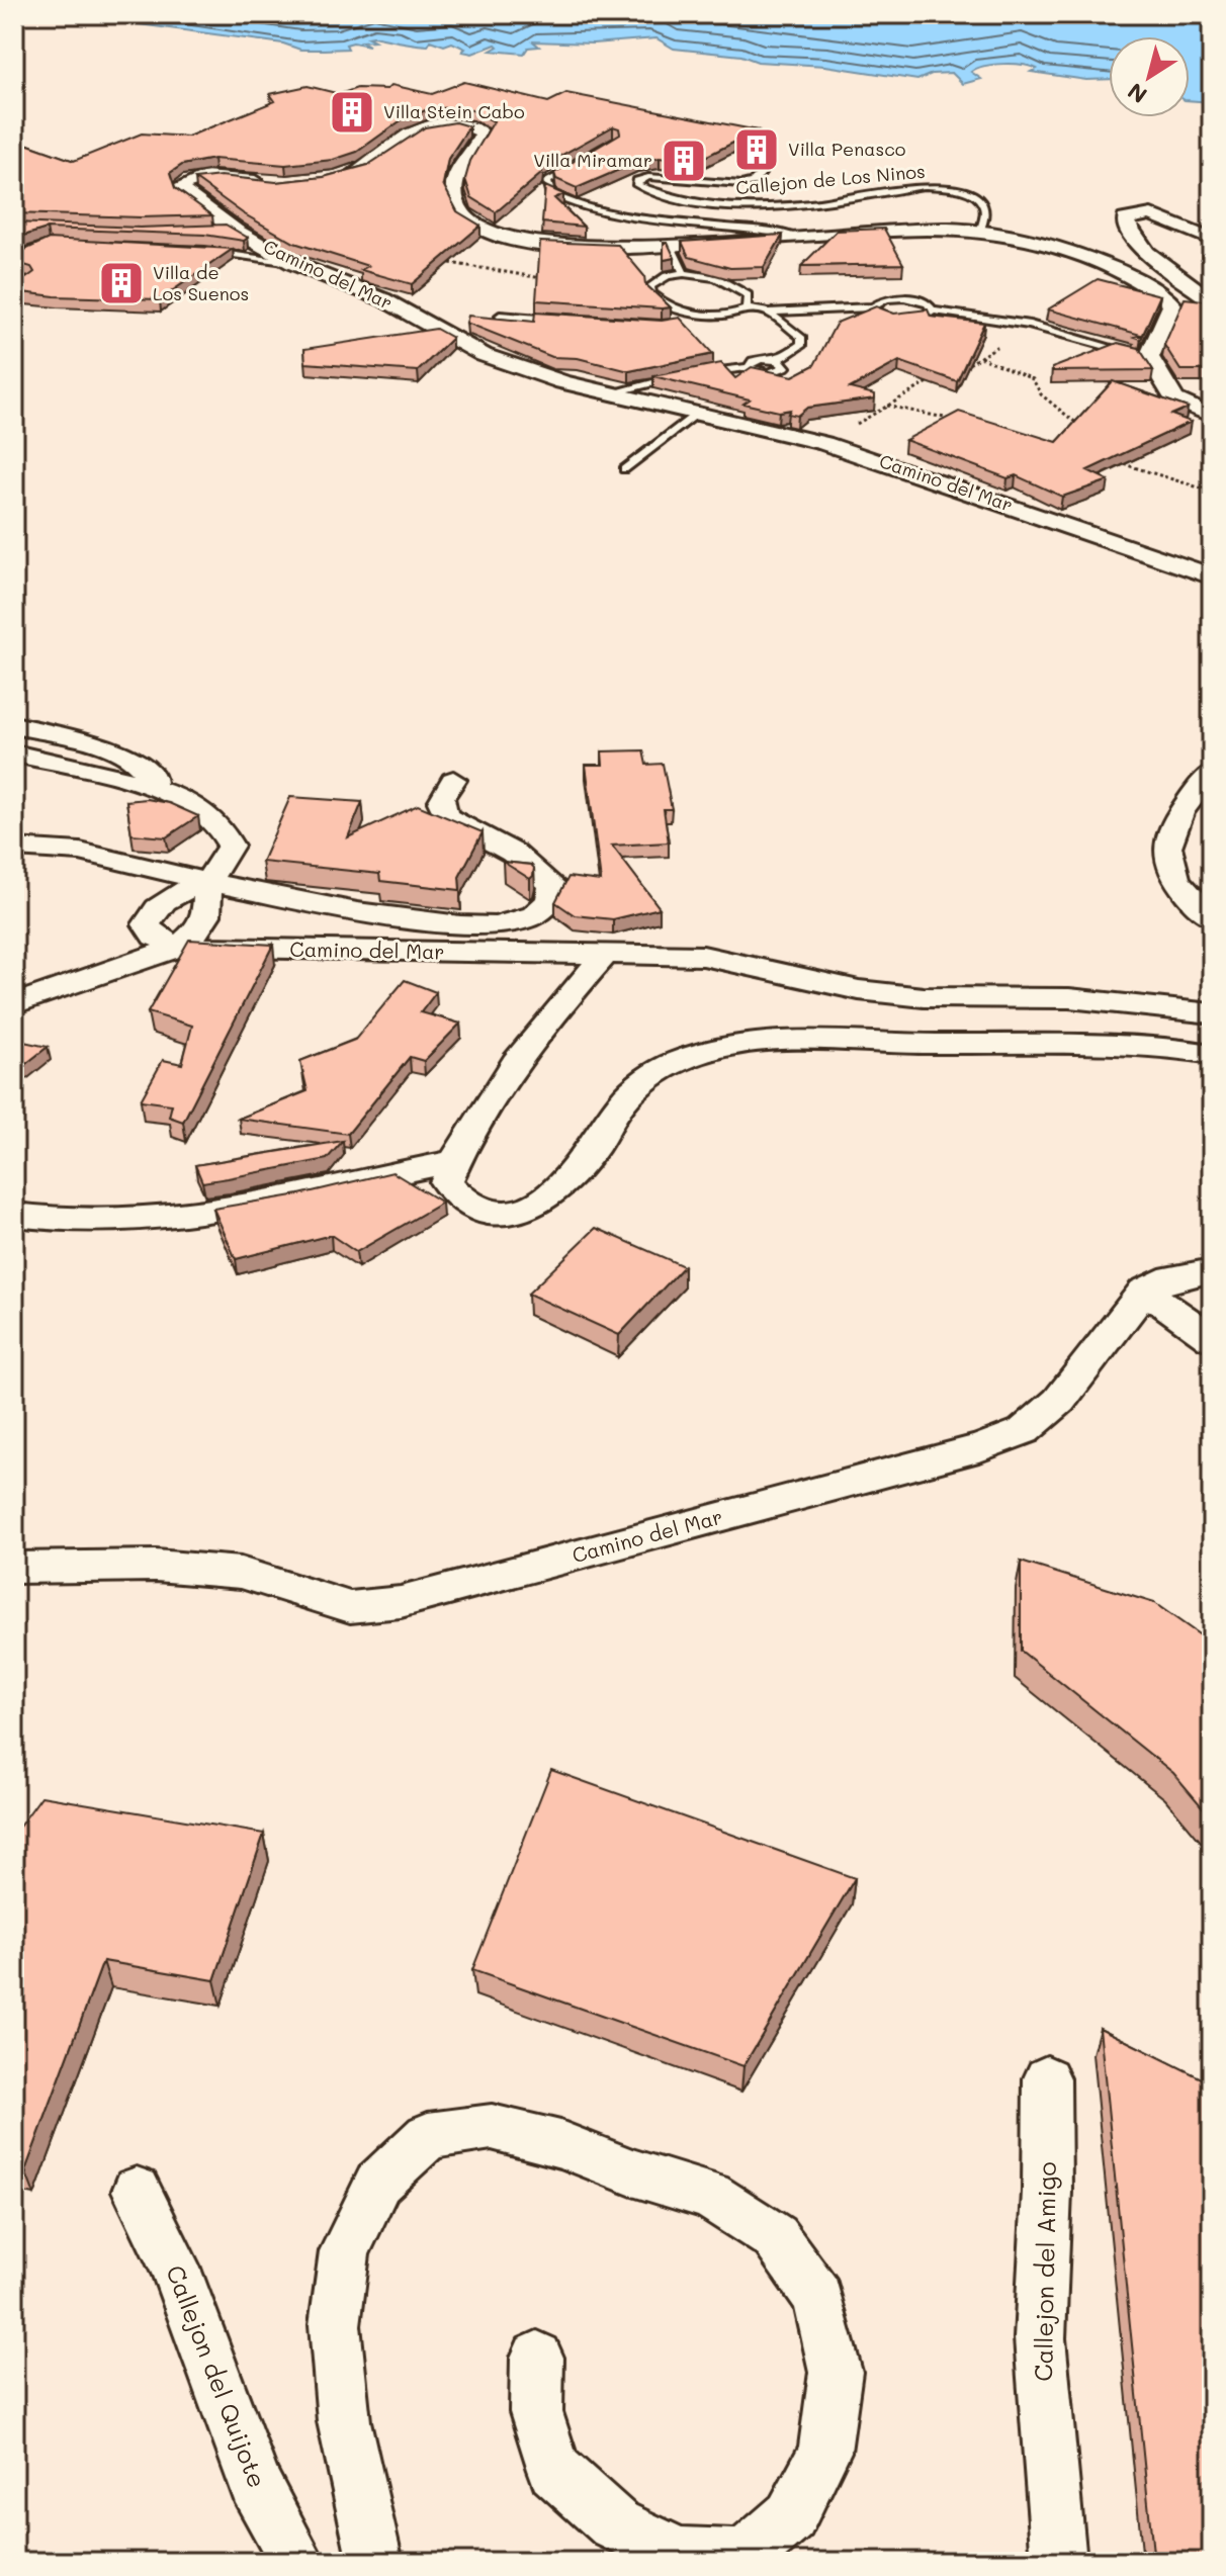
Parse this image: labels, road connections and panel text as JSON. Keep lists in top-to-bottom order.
{
  "streets": {
    "street": ["Camino del Mar", "Callejon del Amigo", "Callejon del Quijote"],
    "lane": ["Callejon de Los Ninos"]
  },
  "places": {
    "building": [
      "Villa Stein Cabo",
      "Villa Penasco",
      "Villa Miramar",
      "Villa de Los Suenos"
    ]
  },
  "north": "bottom left"
}
